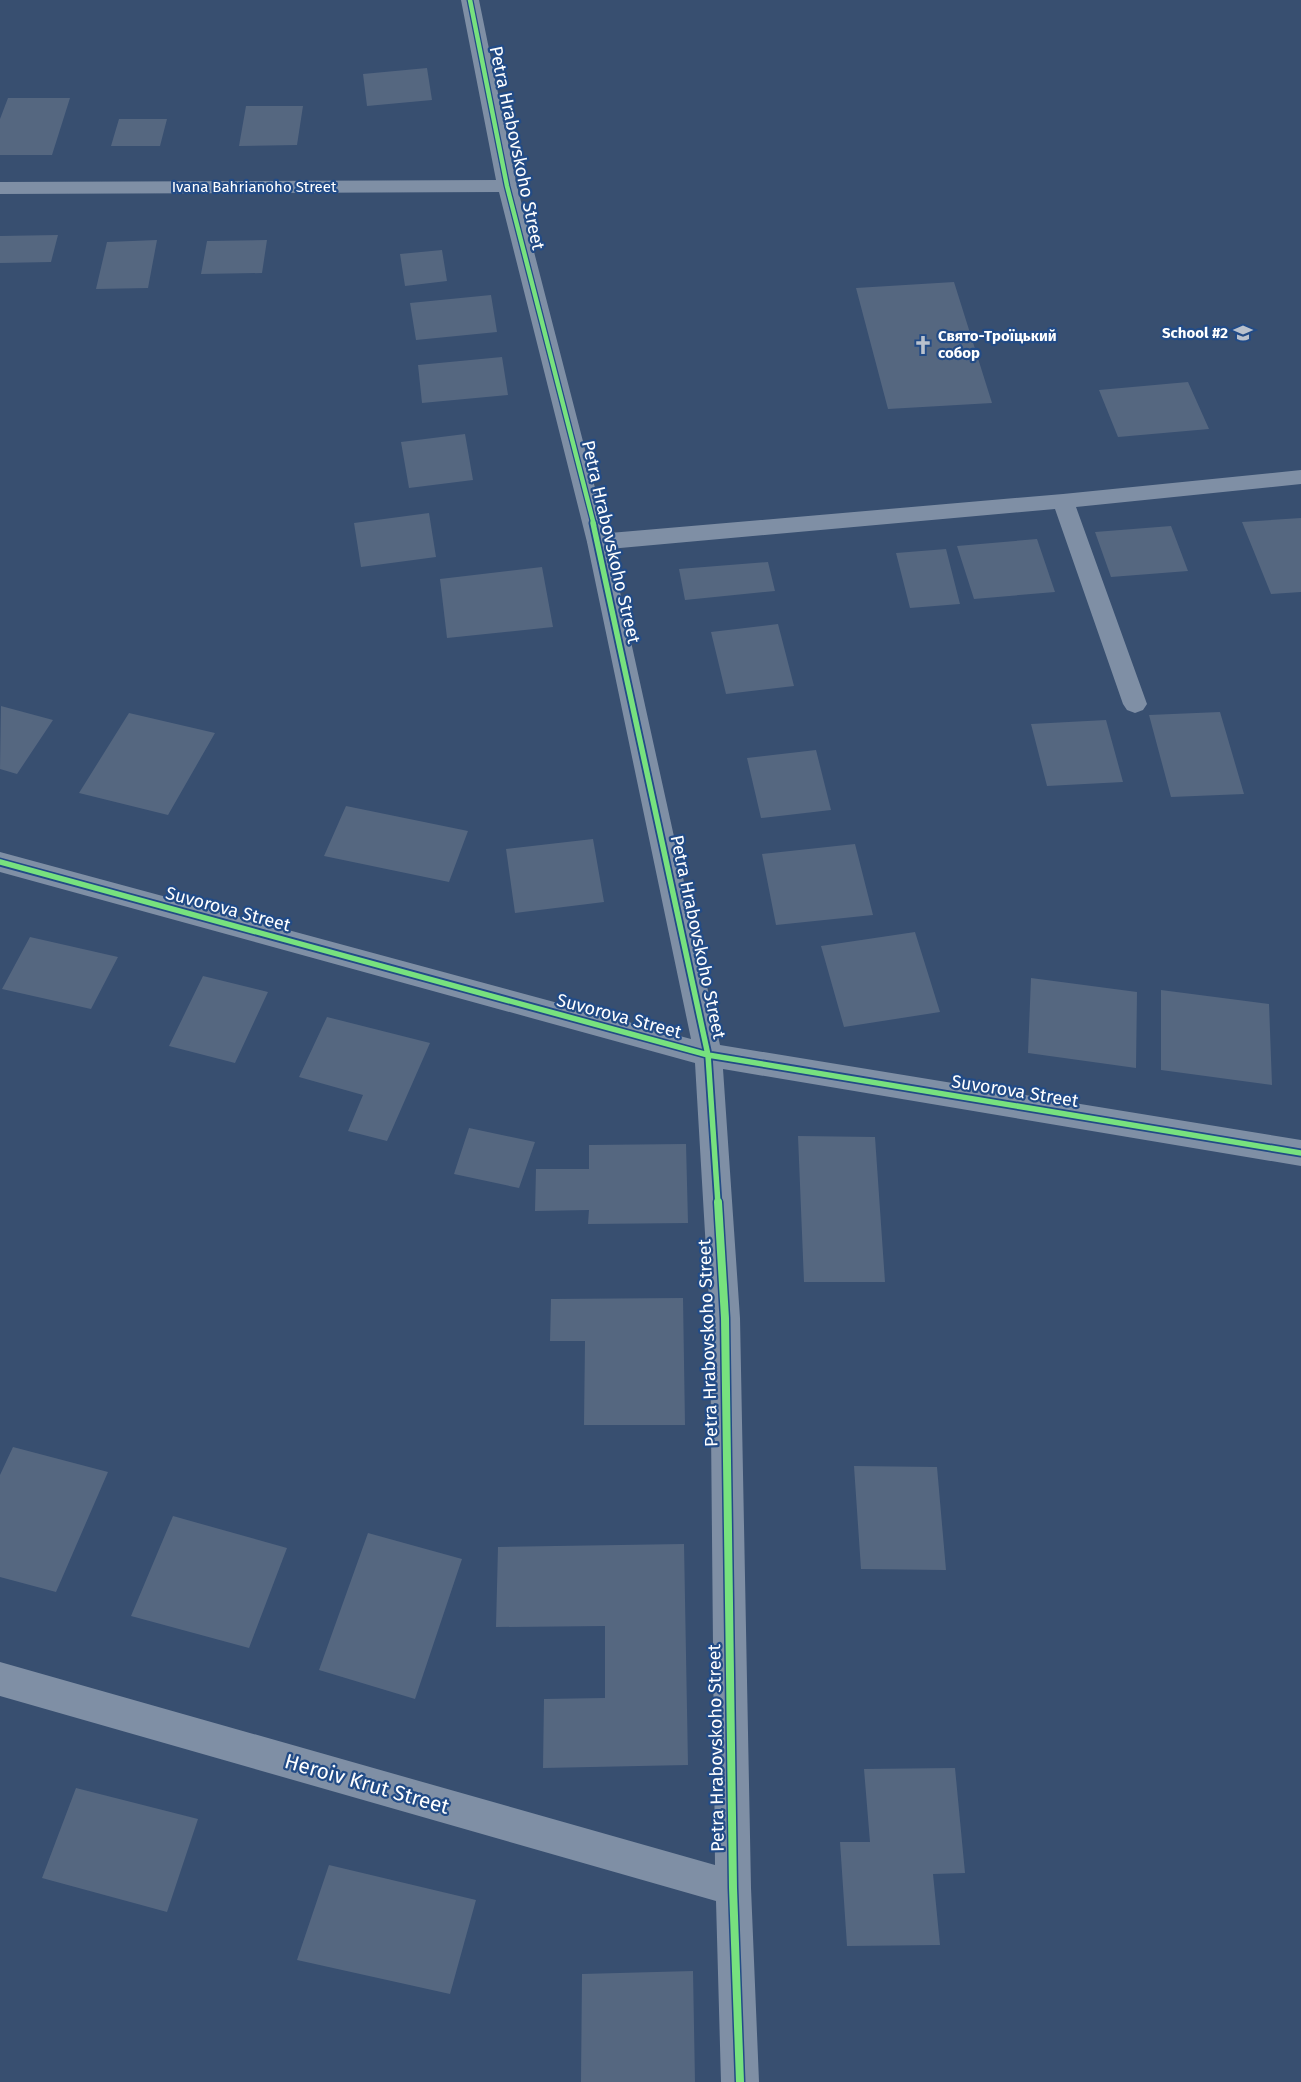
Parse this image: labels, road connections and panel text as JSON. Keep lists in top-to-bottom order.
{
  "streets": {
    "street": [
      "Petra Hrabovskoho Street",
      "Ivana Bahrianoho Street",
      "Suvorova Street",
      "Heroiv Krut Street"
    ]
  },
  "crossings": [
    ["Petra Hrabovskoho Street", "Ivana Bahrianoho Street"],
    ["Petra Hrabovskoho Street", "Suvorova Street"],
    ["Petra Hrabovskoho Street", "Heroiv Krut Street"]
  ],
  "places": {
    "school or university": ["School #2"],
    "church": ["Свято-Троїцький собор"]
  }
}
